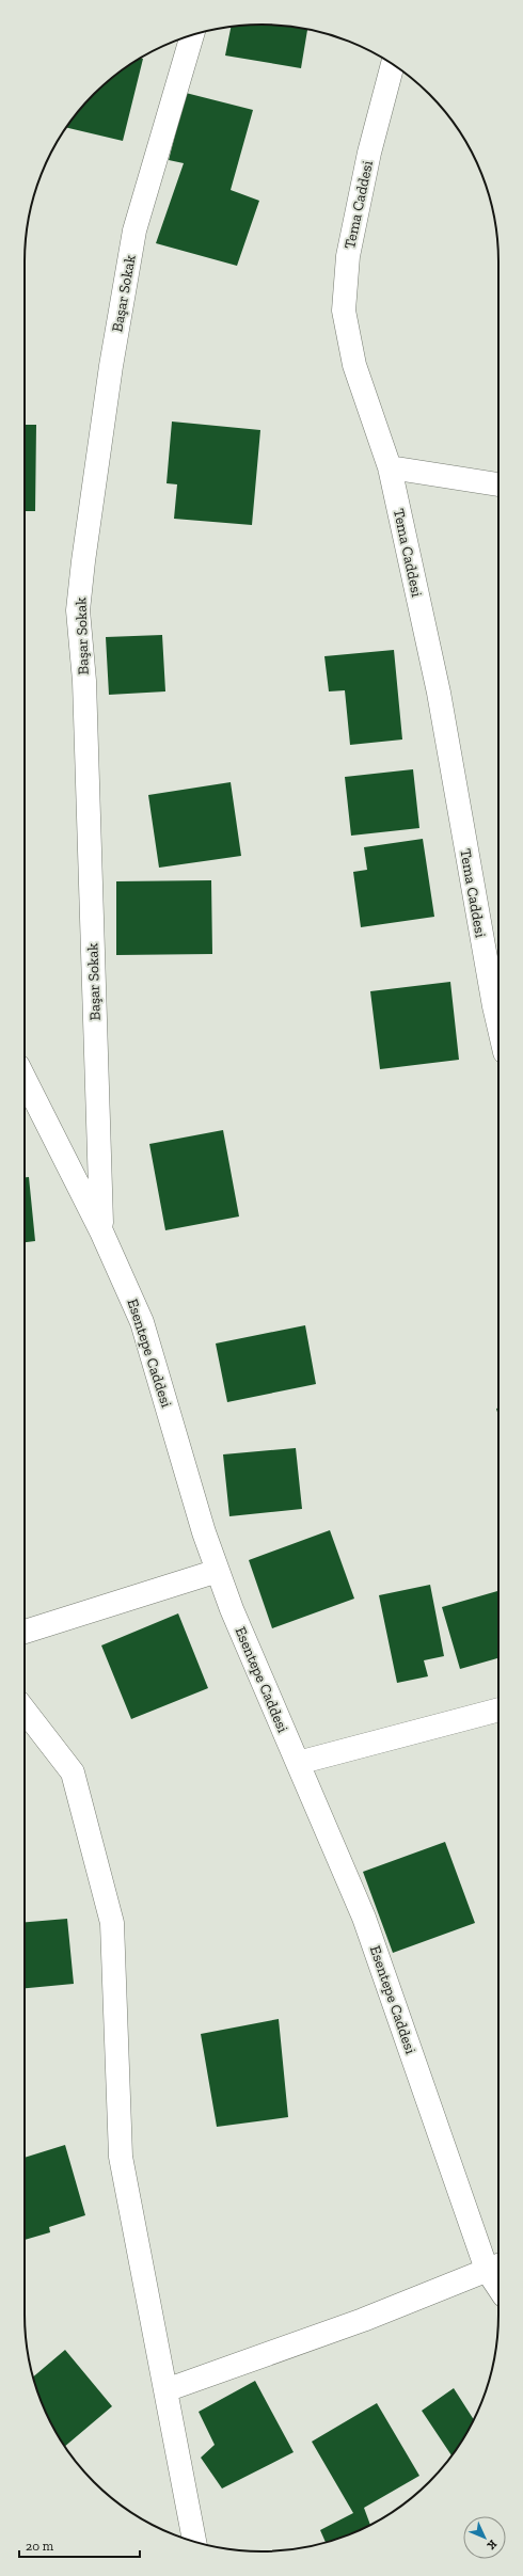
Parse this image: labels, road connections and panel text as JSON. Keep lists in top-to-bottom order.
{
  "streets": {
    "street": ["Tema Caddesi", "Başar Sokak", "Esentepe Caddesi"]
  },
  "crossings": [
    ["Başar Sokak", "Esentepe Caddesi"]
  ],
  "scale_bar": "20 m",
  "north": "bottom right"
}
